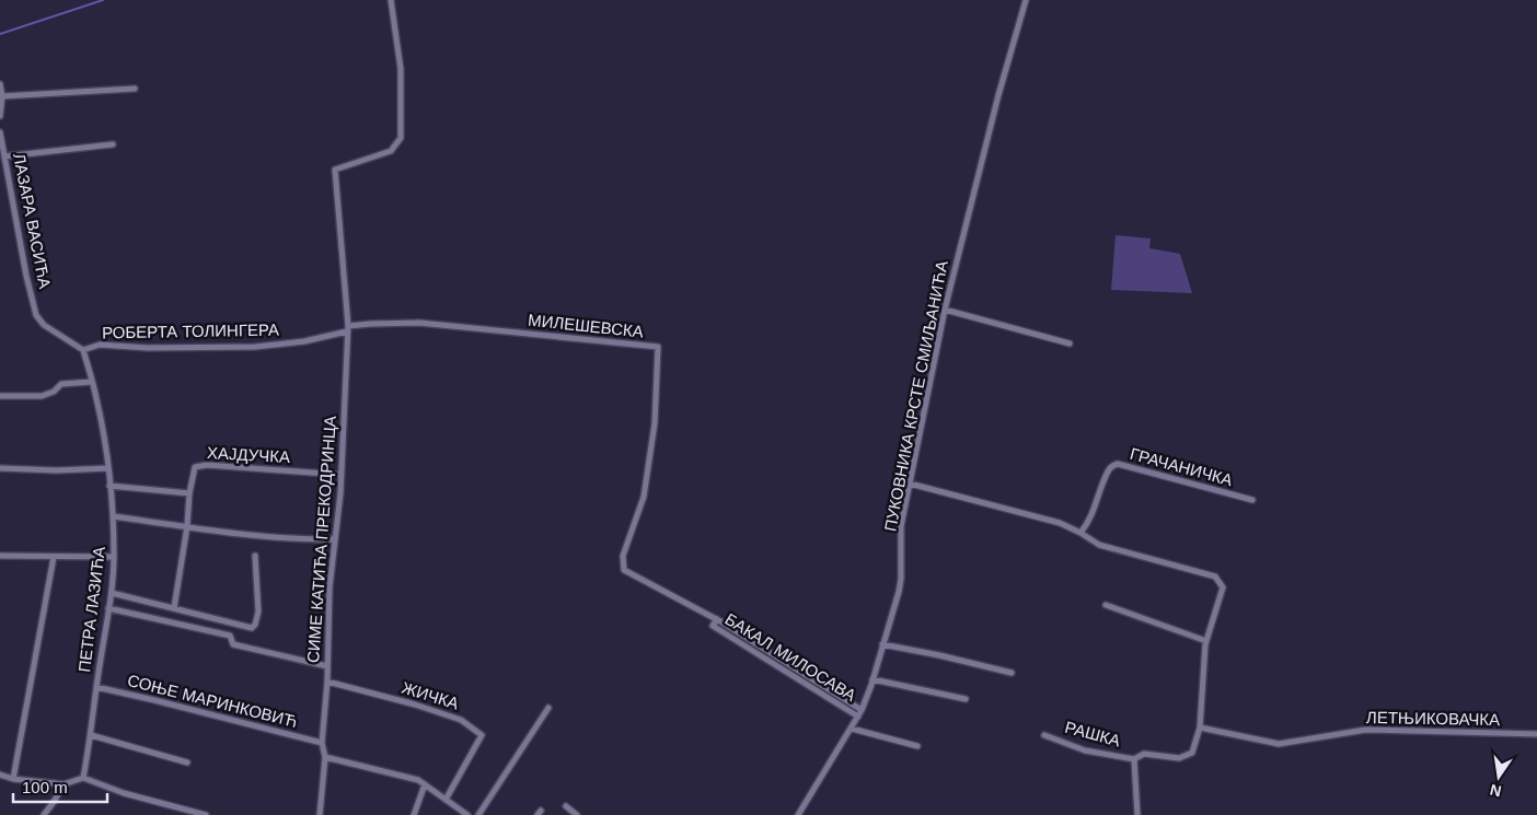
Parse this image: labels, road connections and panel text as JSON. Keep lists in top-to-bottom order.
{
  "streets": {
    "street": [
      "ЛАЗАРА ВАСИЋА",
      "МИЛЕШЕВСКА",
      "РОБЕРТА ТОЛИНГЕРА",
      "ПУКОВНИКА КРСТЕ СМИЉАНИЋА",
      "ХАЈДУЧКА",
      "ГРАЧАНИЧКА",
      "СИМЕ КАТИЋА ПРЕКОДРИНЦА",
      "ПЕТРА ЛАЗИЋА",
      "БАКАЛ МИЛОСАВА",
      "ЖИЧКА",
      "СОЊЕ МАРИНКОВИЋ",
      "ЛЕТЊИКОВАЧКА",
      "РАШКА"
    ]
  },
  "crossings": [
    ["ЛАЗАРА ВАСИЋА", "РОБЕРТА ТОЛИНГЕРА"],
    ["ЛАЗАРА ВАСИЋА", "ПЕТРА ЛАЗИЋА"],
    ["МИЛЕШЕВСКА", "РОБЕРТА ТОЛИНГЕРА"],
    ["МИЛЕШЕВСКА", "СИМЕ КАТИЋА ПРЕКОДРИНЦА"],
    ["МИЛЕШЕВСКА", "БАКАЛ МИЛОСАВА"],
    ["РОБЕРТА ТОЛИНГЕРА", "СИМЕ КАТИЋА ПРЕКОДРИНЦА"],
    ["РОБЕРТА ТОЛИНГЕРА", "ПЕТРА ЛАЗИЋА"],
    ["ПУКОВНИКА КРСТЕ СМИЉАНИЋА", "БАКАЛ МИЛОСАВА"],
    ["ХАЈДУЧКА", "СИМЕ КАТИЋА ПРЕКОДРИНЦА"],
    ["СИМЕ КАТИЋА ПРЕКОДРИНЦА", "ЖИЧКА"],
    ["СИМЕ КАТИЋА ПРЕКОДРИНЦА", "СОЊЕ МАРИНКОВИЋ"],
    ["ПЕТРА ЛАЗИЋА", "СОЊЕ МАРИНКОВИЋ"],
    ["ЛЕТЊИКОВАЧКА", "РАШКА"]
  ],
  "scale_bar": "100 m",
  "north": "bottom"
}
